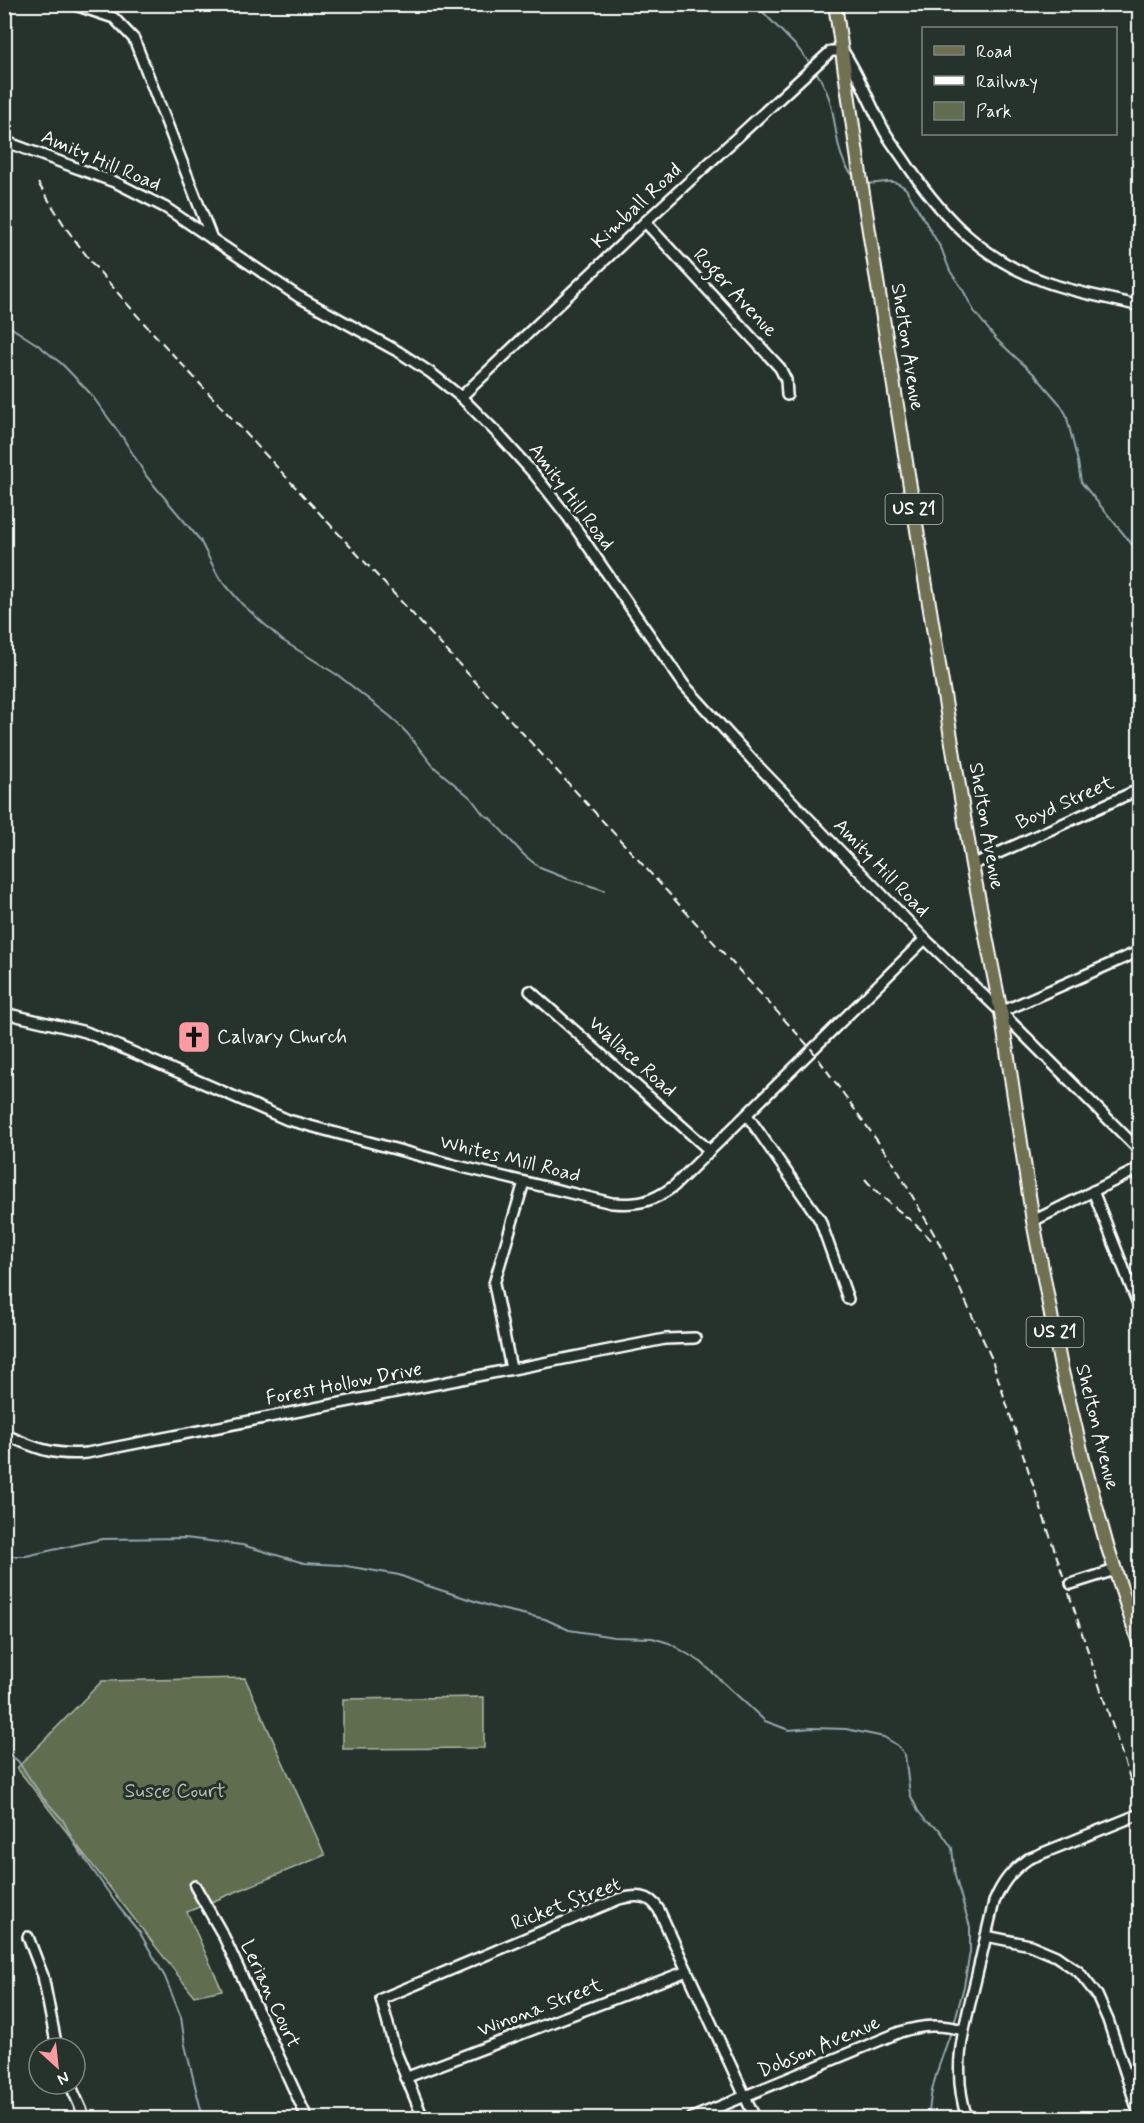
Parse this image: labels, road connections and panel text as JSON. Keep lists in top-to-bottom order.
{
  "streets": {
    "main road": ["Shelton Avenue", "US 21"],
    "street": [
      "Amity Hill Road",
      "Kimball Road",
      "Roger Avenue",
      "Boyd Street",
      "Wallace Road",
      "Whites Mill Road",
      "Forest Hollow Drive",
      "Ricket Street",
      "Lerian Court",
      "Winona Street",
      "Dobson Avenue"
    ]
  },
  "crossings": [
    ["Amity Hill Road", "Kimball Road"],
    ["Amity Hill Road", "Shelton Avenue"],
    ["Amity Hill Road", "Whites Mill Road"],
    ["Kimball Road", "Roger Avenue"],
    ["Kimball Road", "Shelton Avenue"],
    ["Shelton Avenue", "Boyd Street"],
    ["Wallace Road", "Whites Mill Road"],
    ["Ricket Street", "Winona Street"],
    ["Ricket Street", "Dobson Avenue"]
  ],
  "parks": ["Susce Court"],
  "places": {
    "church": ["Calvary Church"]
  },
  "legend": ["Road", "Railway", "Park"],
  "north": "bottom right"
}
